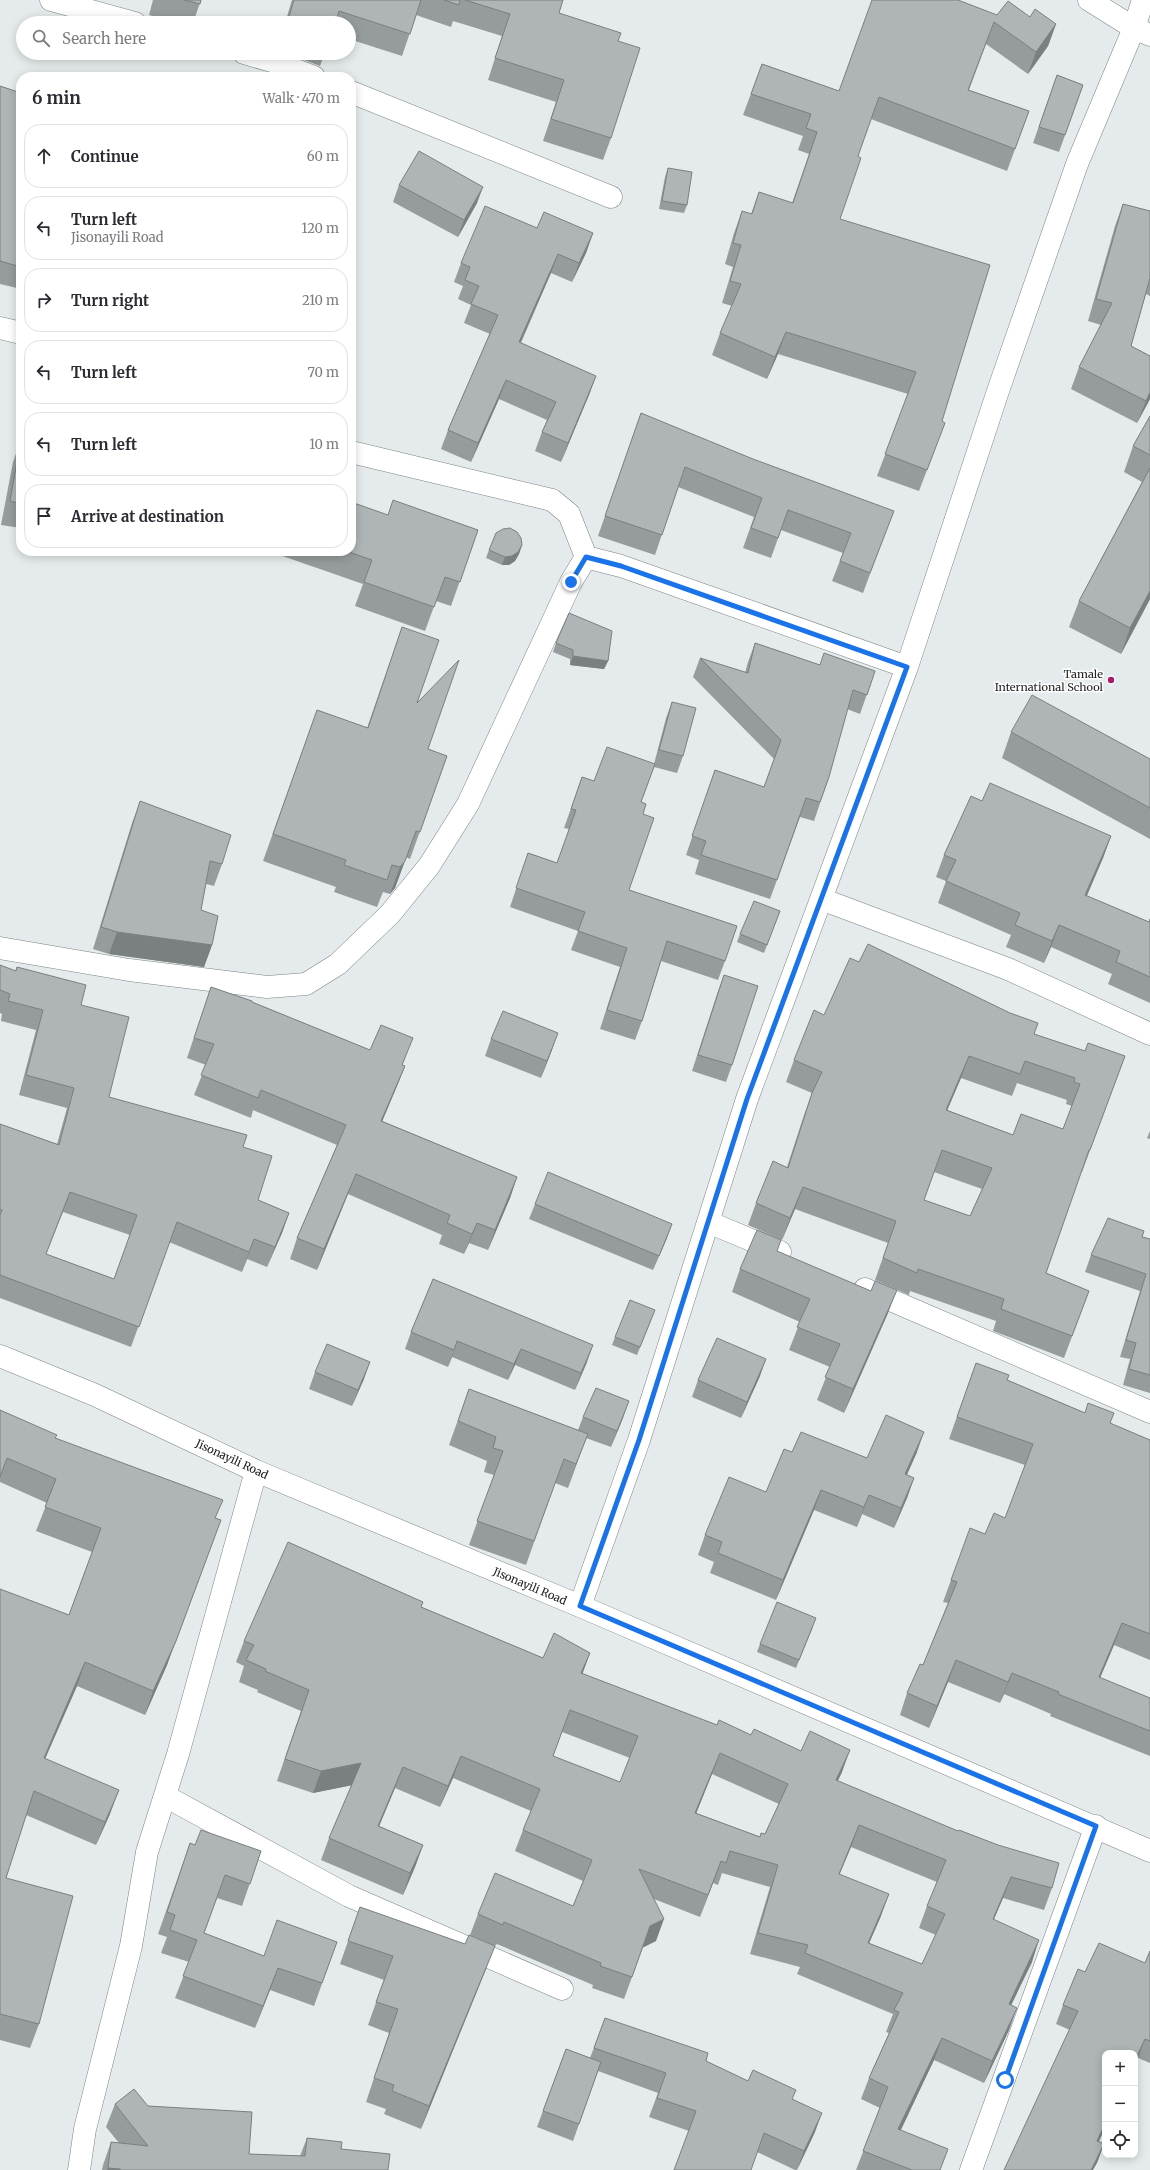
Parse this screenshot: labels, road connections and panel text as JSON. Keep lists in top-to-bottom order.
{
  "streets": {
    "street": ["Jisonayili Road"]
  },
  "places": ["Tamale International School"],
  "page": {
    "search": "Search here",
    "heading": ["6 min", "Walk · 470 m"],
    "list": [
      ["Continue", "60 m"],
      ["Turn left", "Jisonayili Road", "120 m"],
      ["Turn right", "210 m"],
      ["Turn left", "70 m"],
      ["Turn left", "10 m"],
      "Arrive at destination"
    ],
    "map_buttons": ["+", "−"]
  }
}
